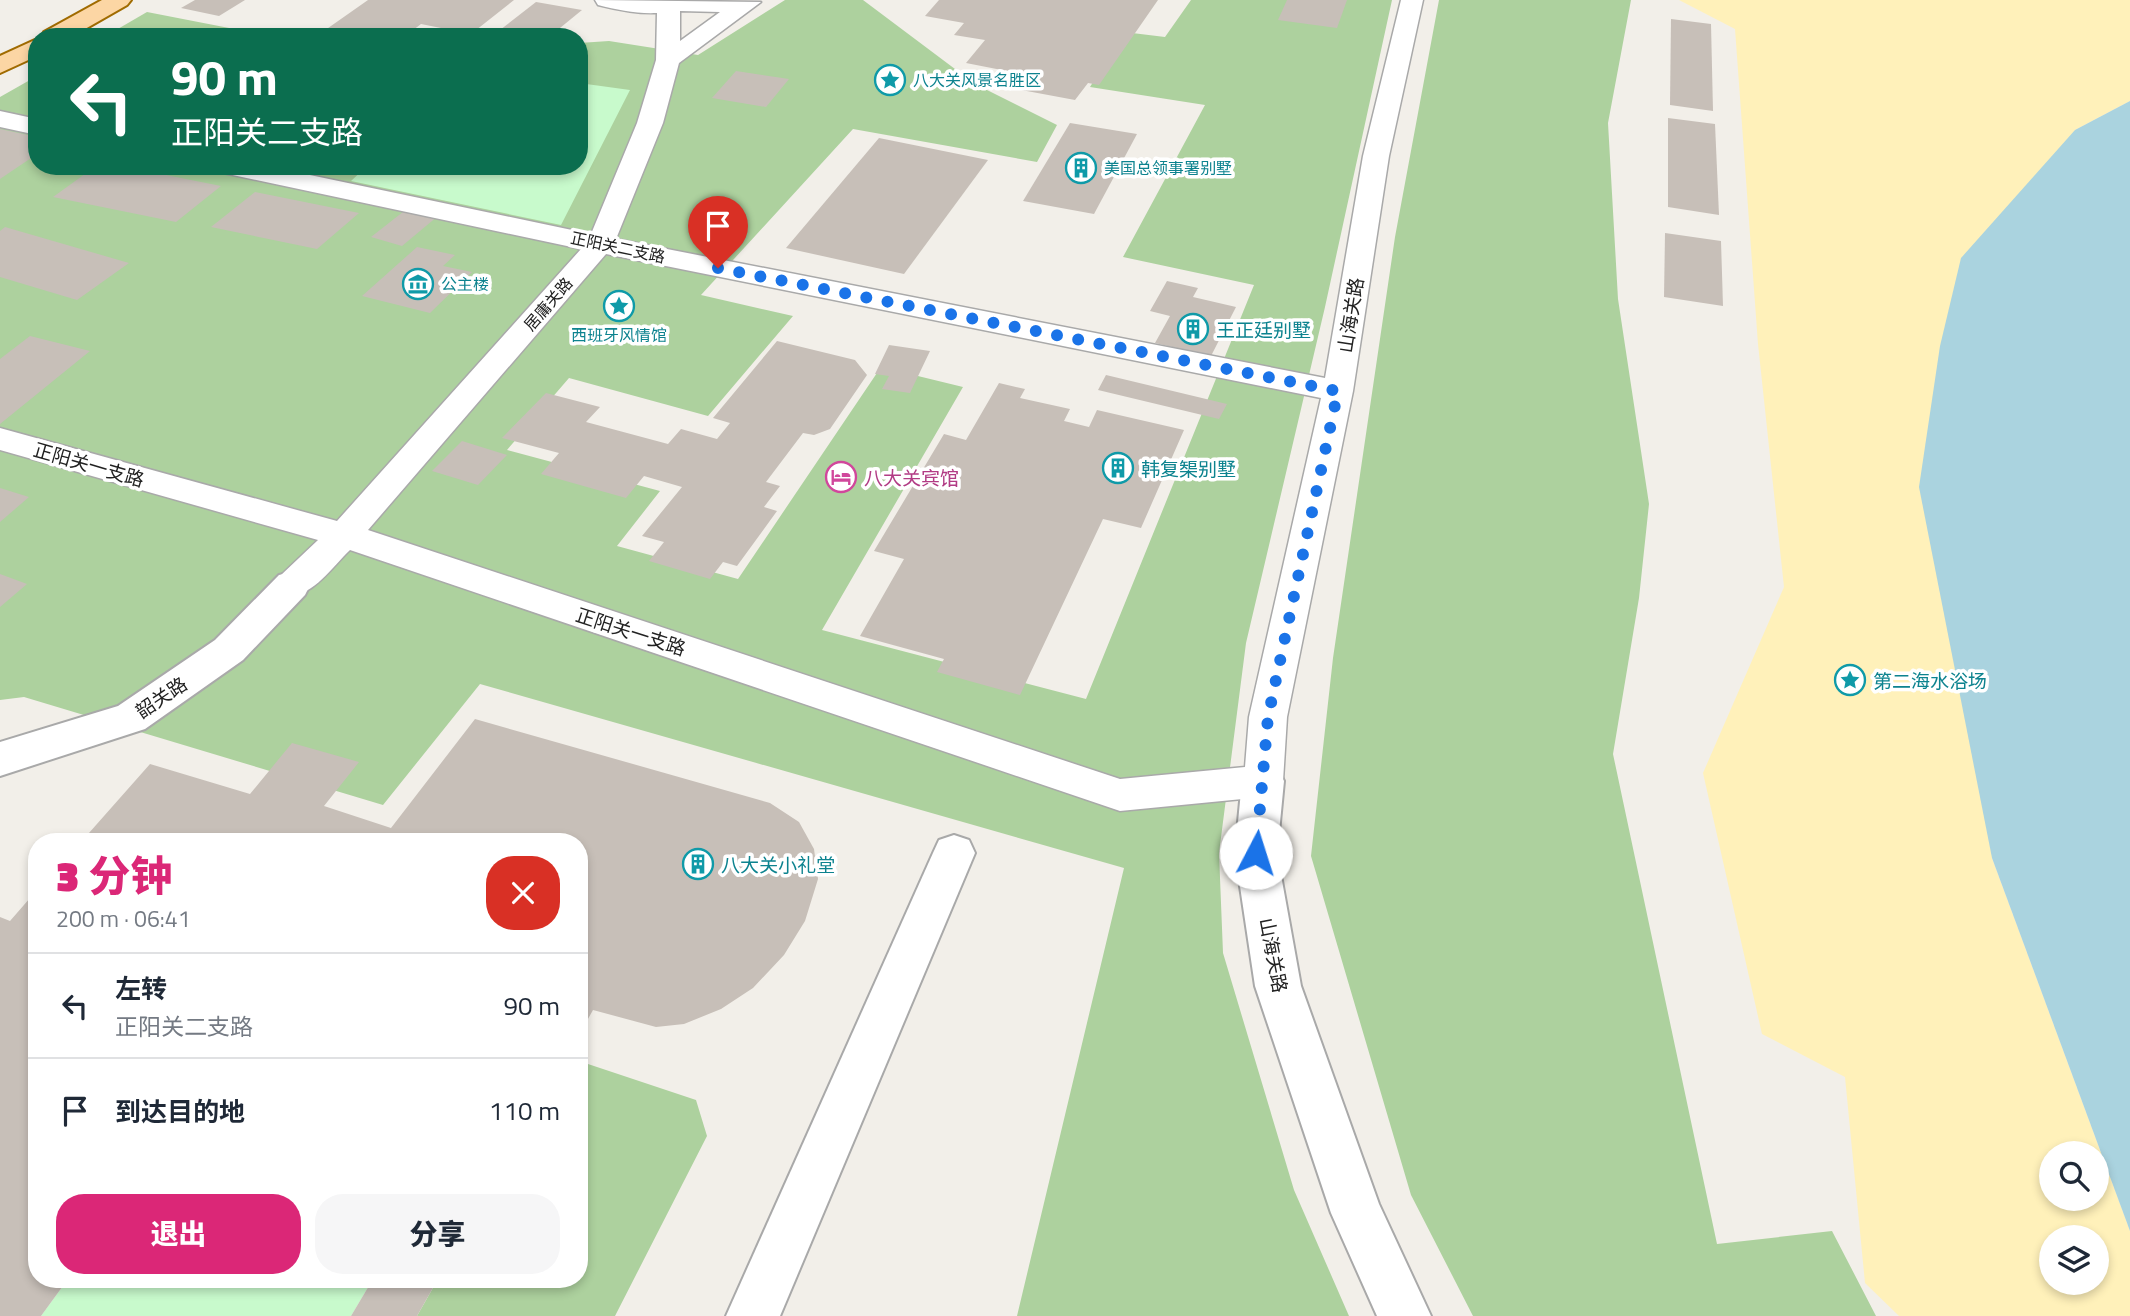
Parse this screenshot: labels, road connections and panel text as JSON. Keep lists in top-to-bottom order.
{
  "streets": {
    "street": [
      "正阳关二支路",
      "居庸关路",
      "山海关路",
      "正阳关一支路",
      "韶关路"
    ]
  },
  "crossings": [
    ["正阳关二支路", "居庸关路"],
    ["正阳关二支路", "山海关路"],
    ["居庸关路", "正阳关一支路"],
    ["居庸关路", "韶关路"],
    ["山海关路", "正阳关一支路"]
  ],
  "places": {
    "place": ["八大关风景名胜区", "西班牙风情馆", "第二海水浴场"],
    "building": [
      "美国总领事署别墅",
      "王正廷别墅",
      "韩复榘别墅",
      "八大关小礼堂"
    ],
    "museum": ["公主楼"],
    "hotel": ["八大关宾馆"]
  },
  "page": {
    "turn": ["90 m", "正阳关二支路"],
    "heading": ["3 分钟", "200 m · 06:41"],
    "list": [
      {
        "name": "左转",
        "note": "正阳关二支路",
        "value": "90 m"
      },
      {
        "name": "到达目的地",
        "value": "110 m"
      }
    ],
    "buttons": ["退出", "分享"]
  }
}
